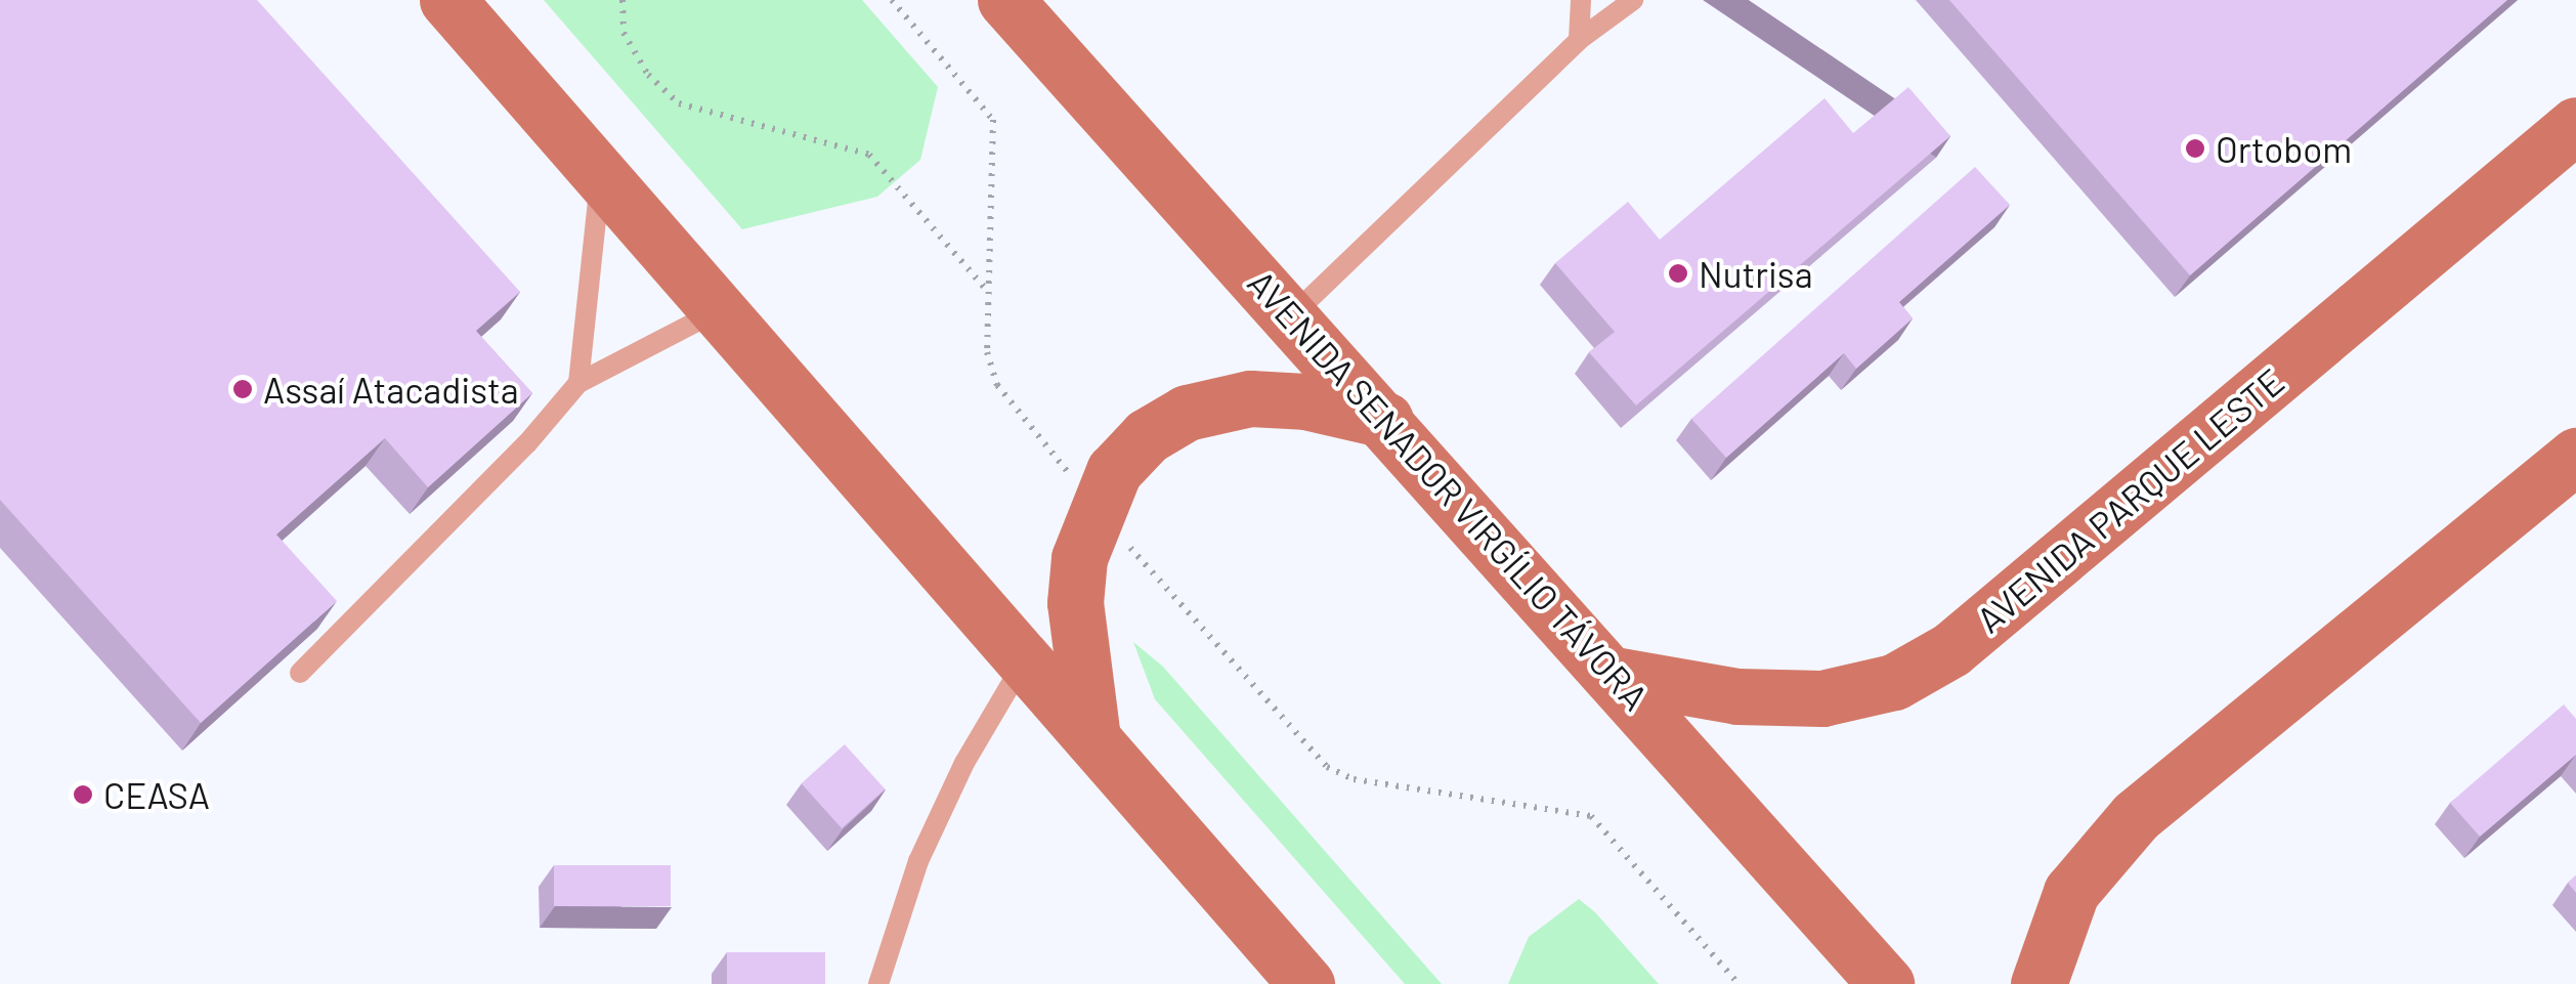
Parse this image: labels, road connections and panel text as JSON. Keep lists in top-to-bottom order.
{
  "streets": {
    "main road": ["AVENIDA SENADOR VIRGÍLIO TÁVORA", "AVENIDA PARQUE LESTE"]
  },
  "crossings": [
    ["AVENIDA SENADOR VIRGÍLIO TÁVORA", "AVENIDA PARQUE LESTE"]
  ],
  "places": [
    "Ortobom",
    "Nutrisa",
    "Assaí Atacadista",
    "CEASA"
  ]
}
